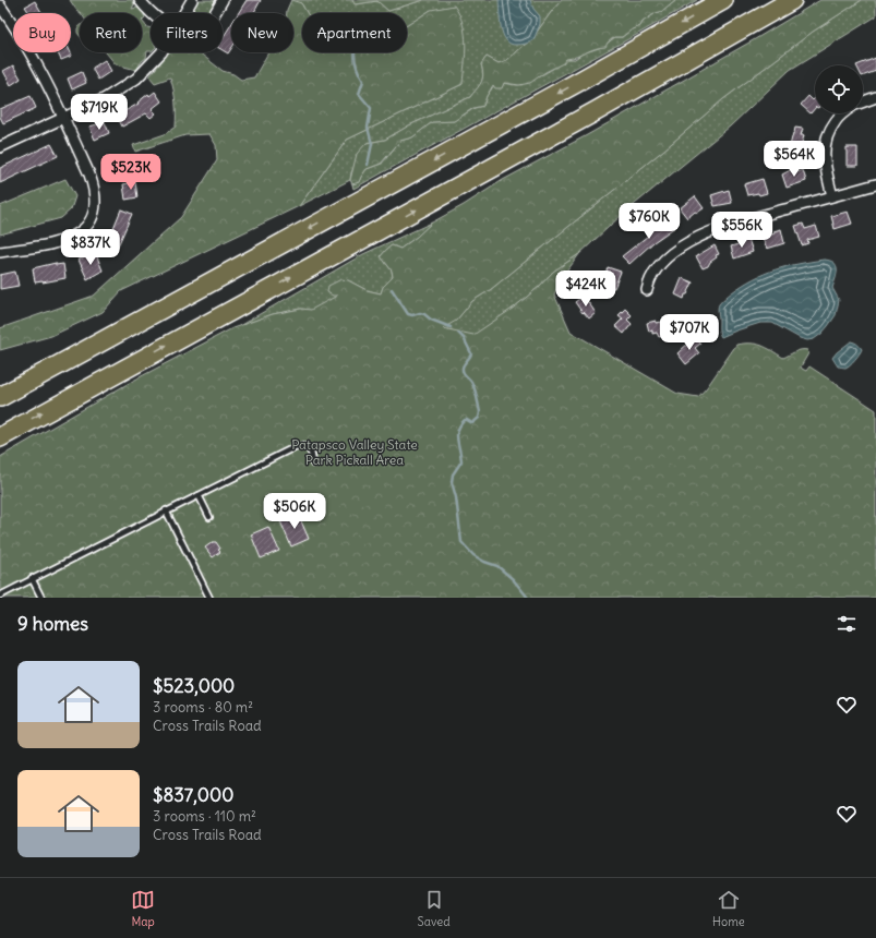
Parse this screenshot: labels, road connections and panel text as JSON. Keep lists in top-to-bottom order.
{
  "parks": ["Patapsco Valley State Park Pickall Area"],
  "page": {
    "chip": [
      "Buy",
      "Rent",
      "Filters",
      "New",
      "Apartment"
    ],
    "price": [
      "$719K",
      "$564K",
      "$523K",
      "$760K",
      "$556K",
      "$837K",
      "$424K",
      "$707K",
      "$506K"
    ],
    "heading": "9 homes",
    "list": [
      {
        "name": "$523,000",
        "note": "3 rooms · 80 m² · Cross Trails Road"
      },
      {
        "name": "$837,000",
        "note": "3 rooms · 110 m² · Cross Trails Road"
      }
    ],
    "tabs": ["Map", "Saved", "Home"]
  }
}
